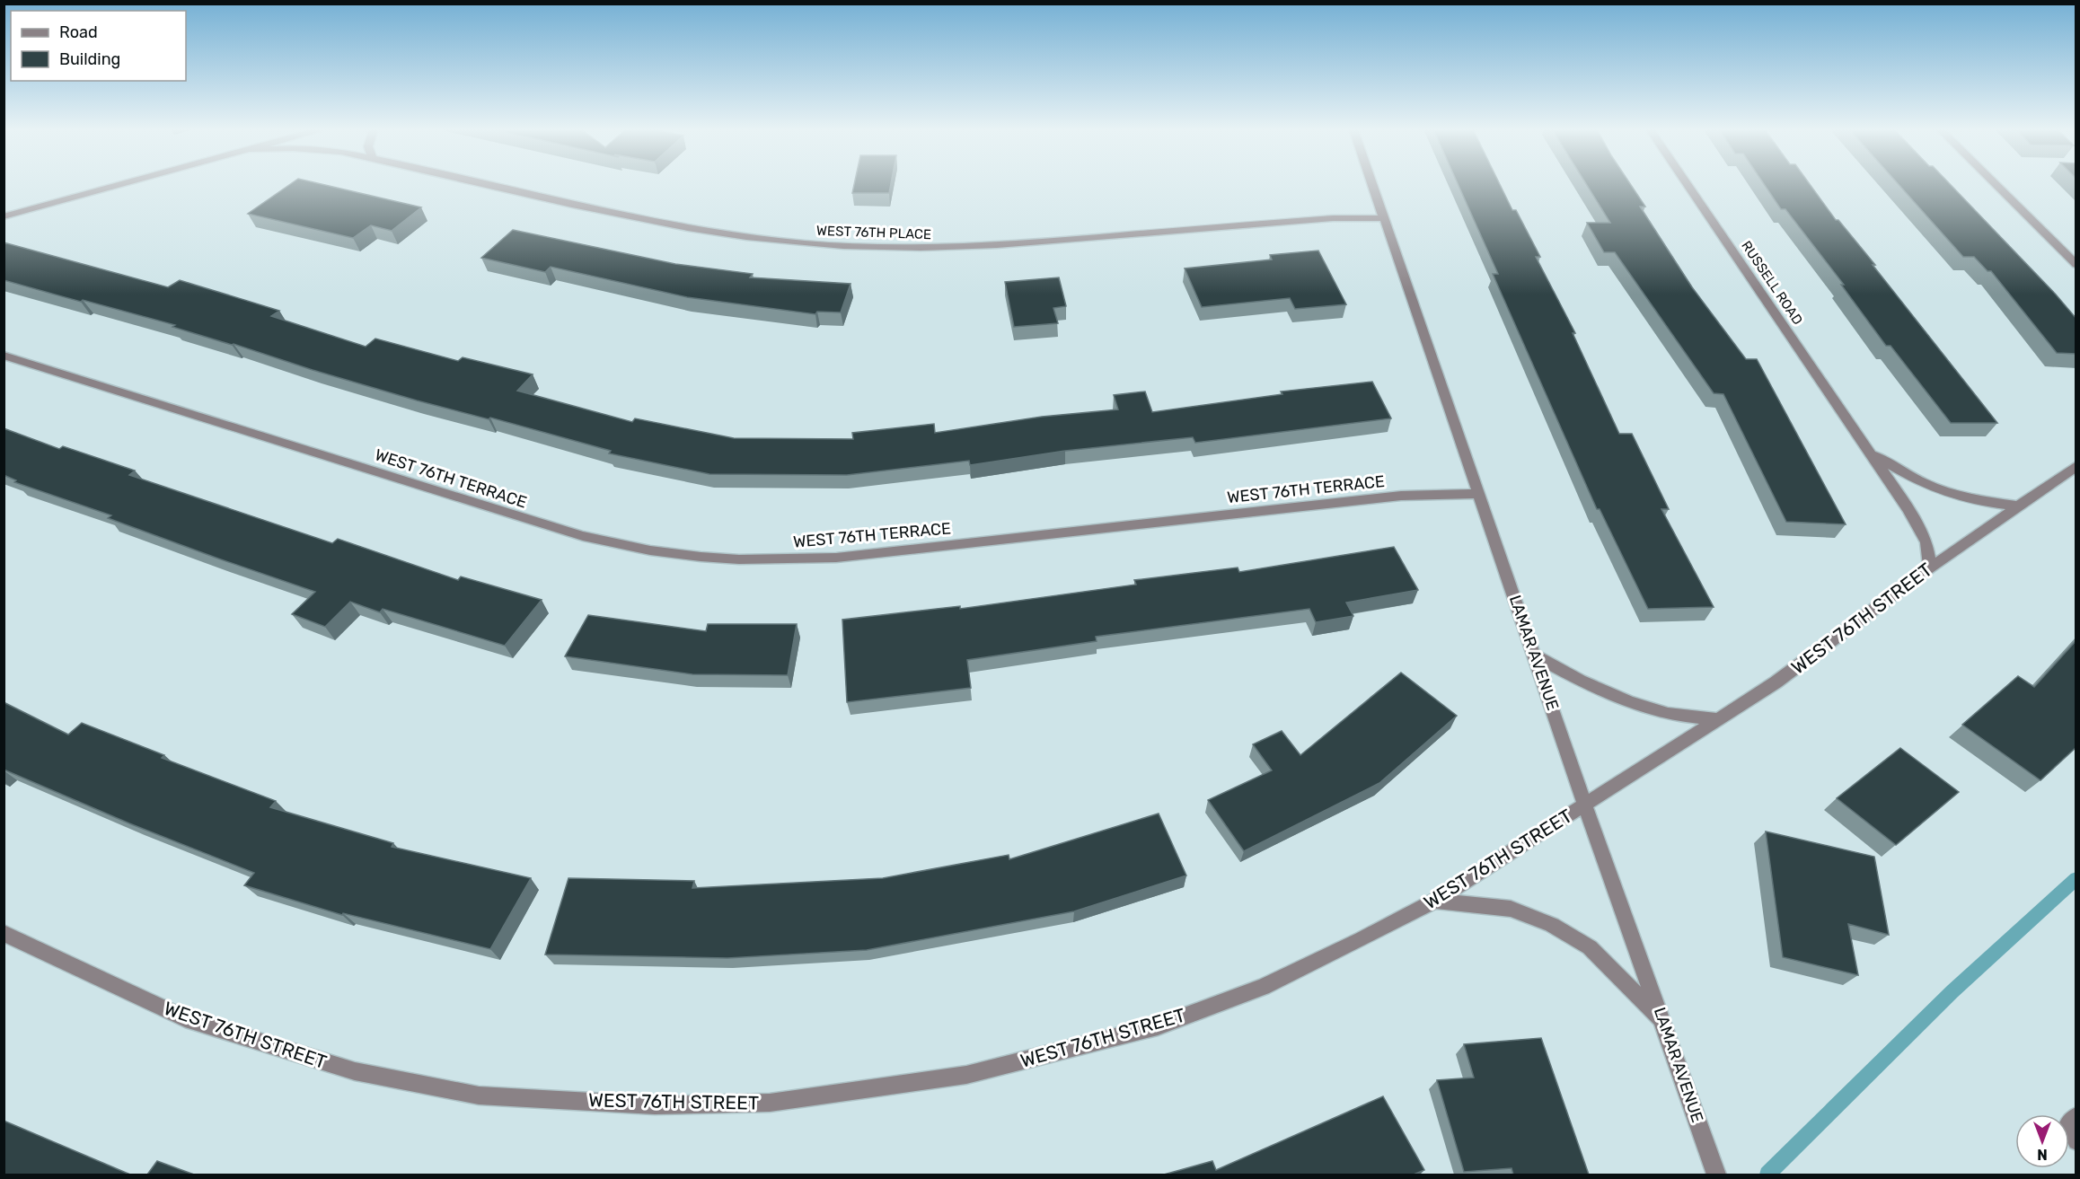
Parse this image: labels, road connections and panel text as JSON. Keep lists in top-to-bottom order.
{
  "streets": {
    "street": [
      "WEST 76TH PLACE",
      "RUSSELL ROAD",
      "WEST 76TH TERRACE",
      "WEST 76TH STREET",
      "LAMAR AVENUE"
    ]
  },
  "crossings": [
    ["WEST 76TH PLACE", "LAMAR AVENUE"],
    ["RUSSELL ROAD", "WEST 76TH STREET"],
    ["WEST 76TH TERRACE", "LAMAR AVENUE"],
    ["WEST 76TH STREET", "LAMAR AVENUE"]
  ],
  "legend": ["Road", "Building"],
  "north": "bottom"
}
